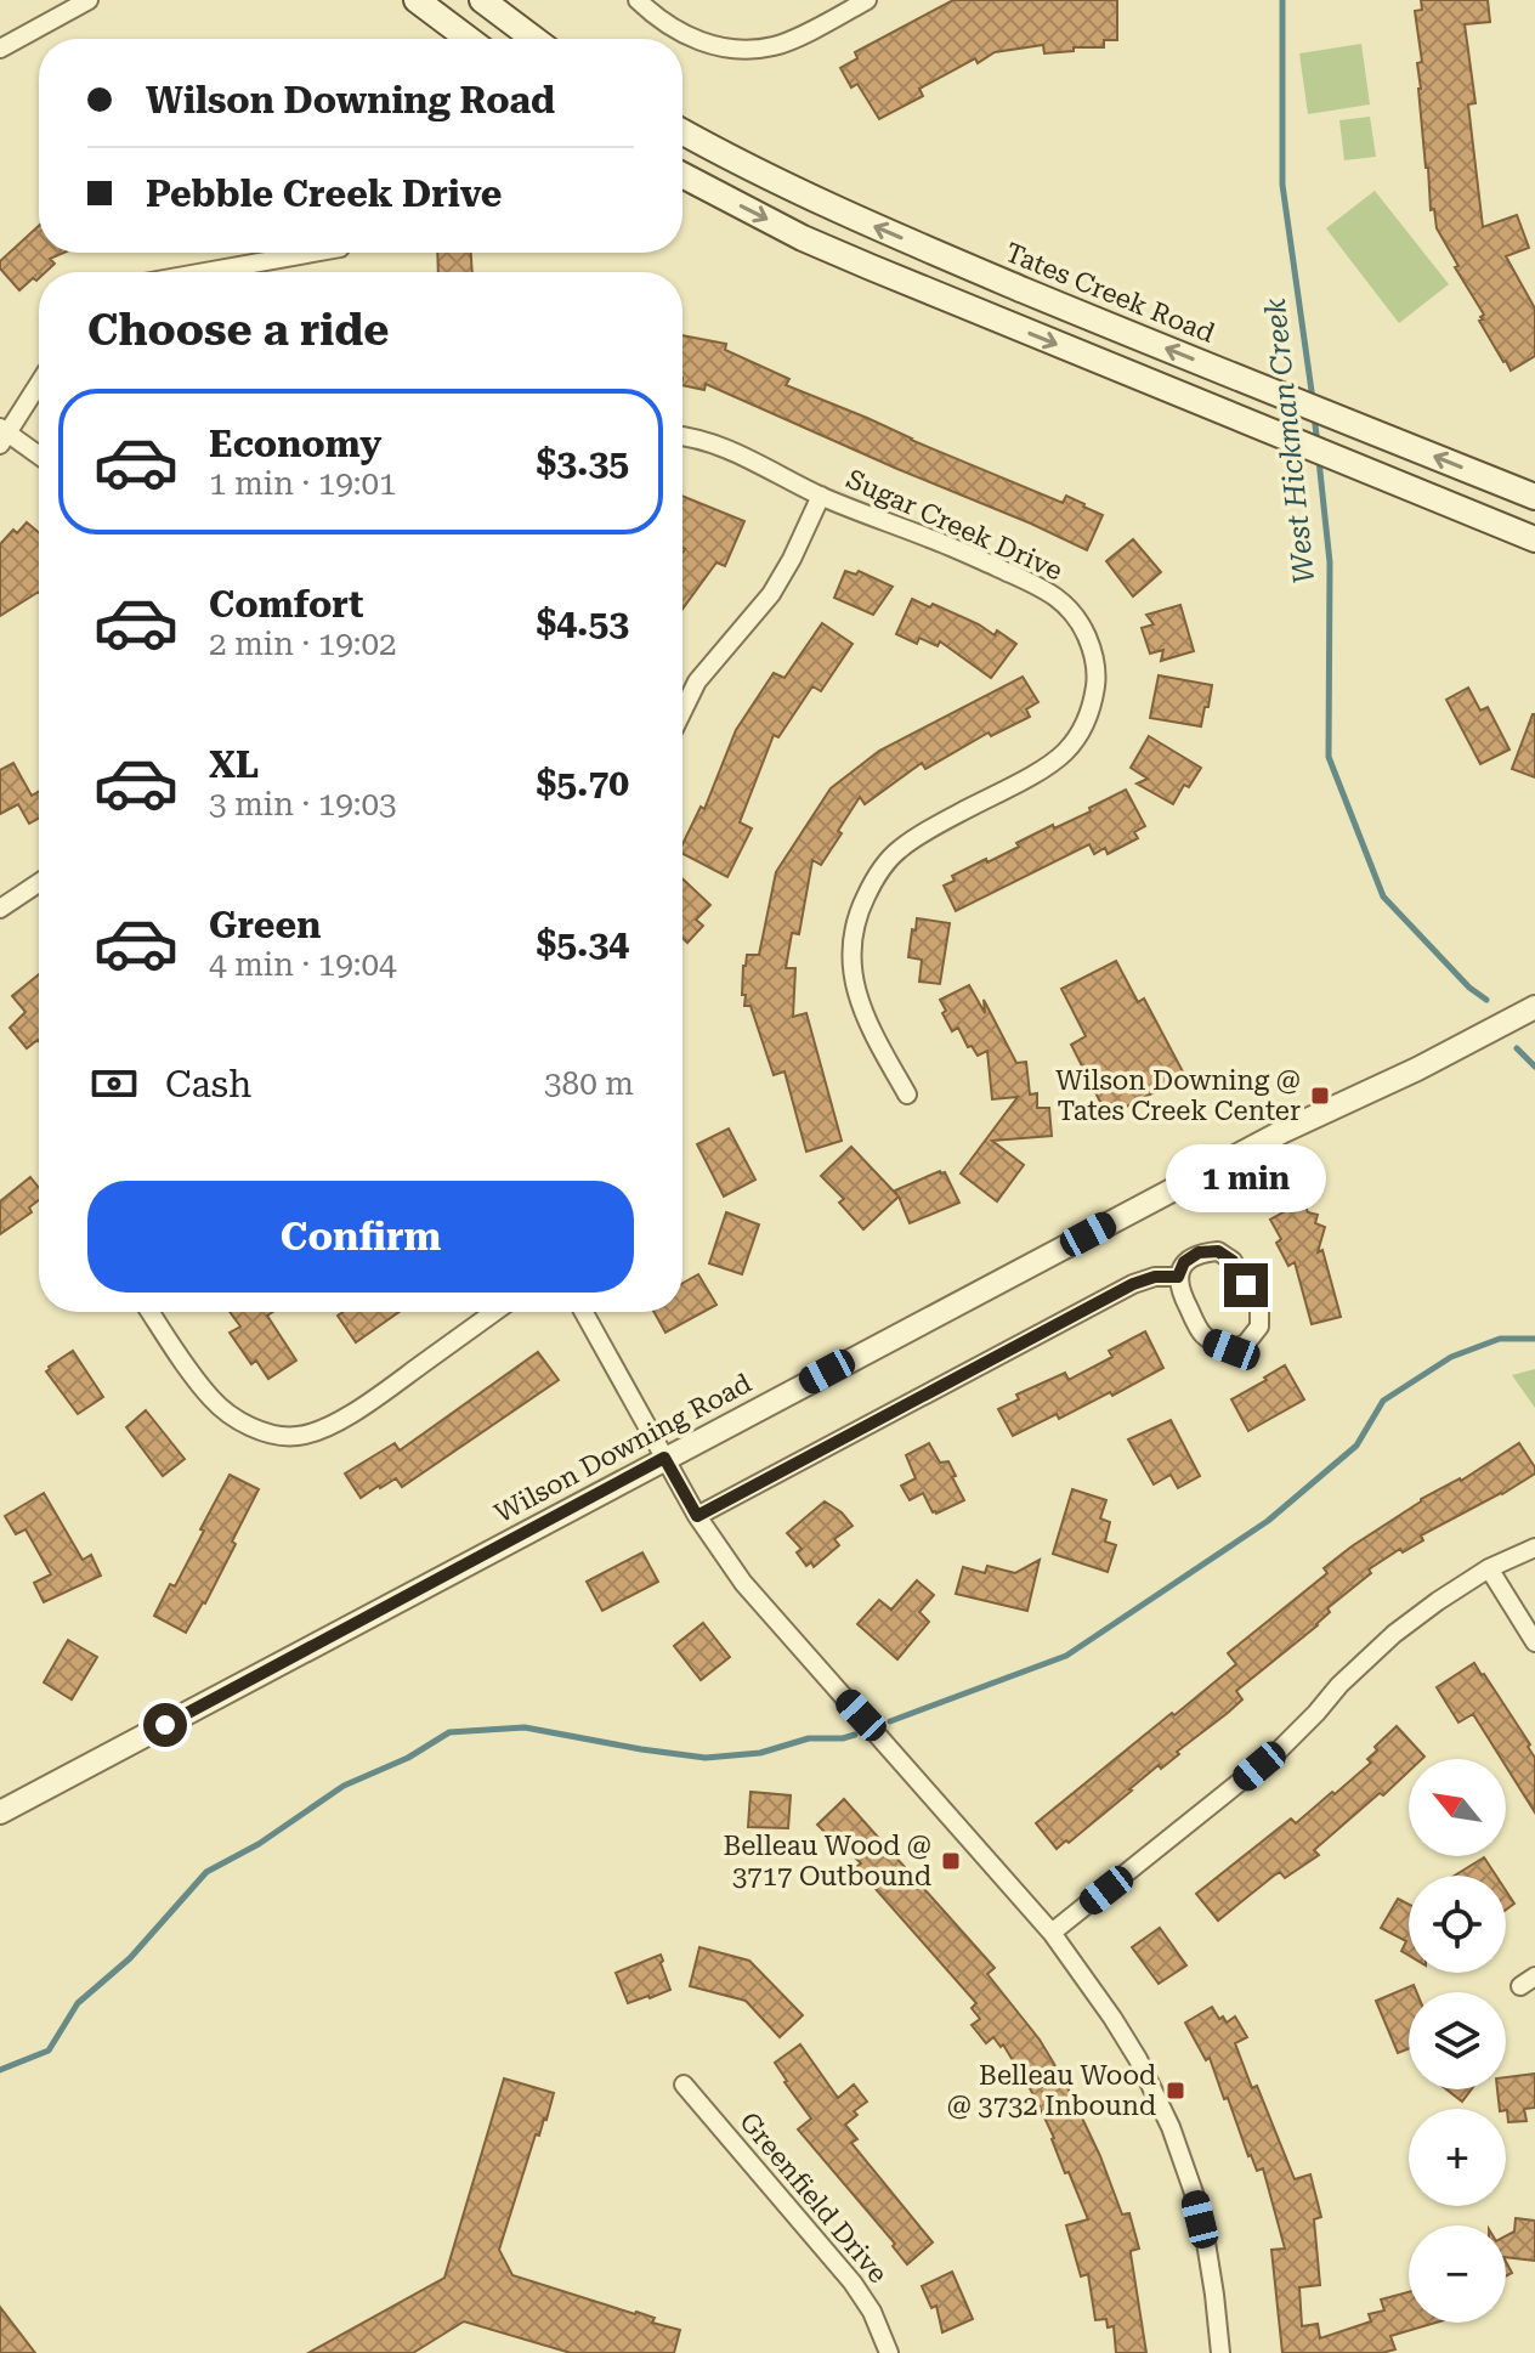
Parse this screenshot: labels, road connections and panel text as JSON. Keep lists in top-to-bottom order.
{
  "streets": {
    "main road": ["Tates Creek Road"],
    "street": ["Sugar Creek Drive", "Wilson Downing Road", "Greenfield Drive"]
  },
  "water": ["West Hickman Creek"],
  "places": {
    "transit": ["Wilson Downing @ Tates Creek Center", "Belleau Wood @ 3717 Outbound", "Belleau Wood @ 3732 Inbound"]
  },
  "north": "top left",
  "page": {
    "banner": ["Wilson Downing Road", "Pebble Creek Drive"],
    "heading": "Choose a ride",
    "list": [
      {
        "name": "Economy",
        "note": "1 min · 19:01",
        "value": "$3.35"
      },
      {
        "name": "Comfort",
        "note": "2 min · 19:02",
        "value": "$4.53"
      },
      {
        "name": "XL",
        "note": "3 min · 19:03",
        "value": "$5.70"
      },
      {
        "name": "Green",
        "note": "4 min · 19:04",
        "value": "$5.34"
      }
    ],
    "pay": ["Cash", "380 m"],
    "bubble": "1 min",
    "buttons": "Confirm",
    "map_buttons": ["+", "−"]
  }
}
